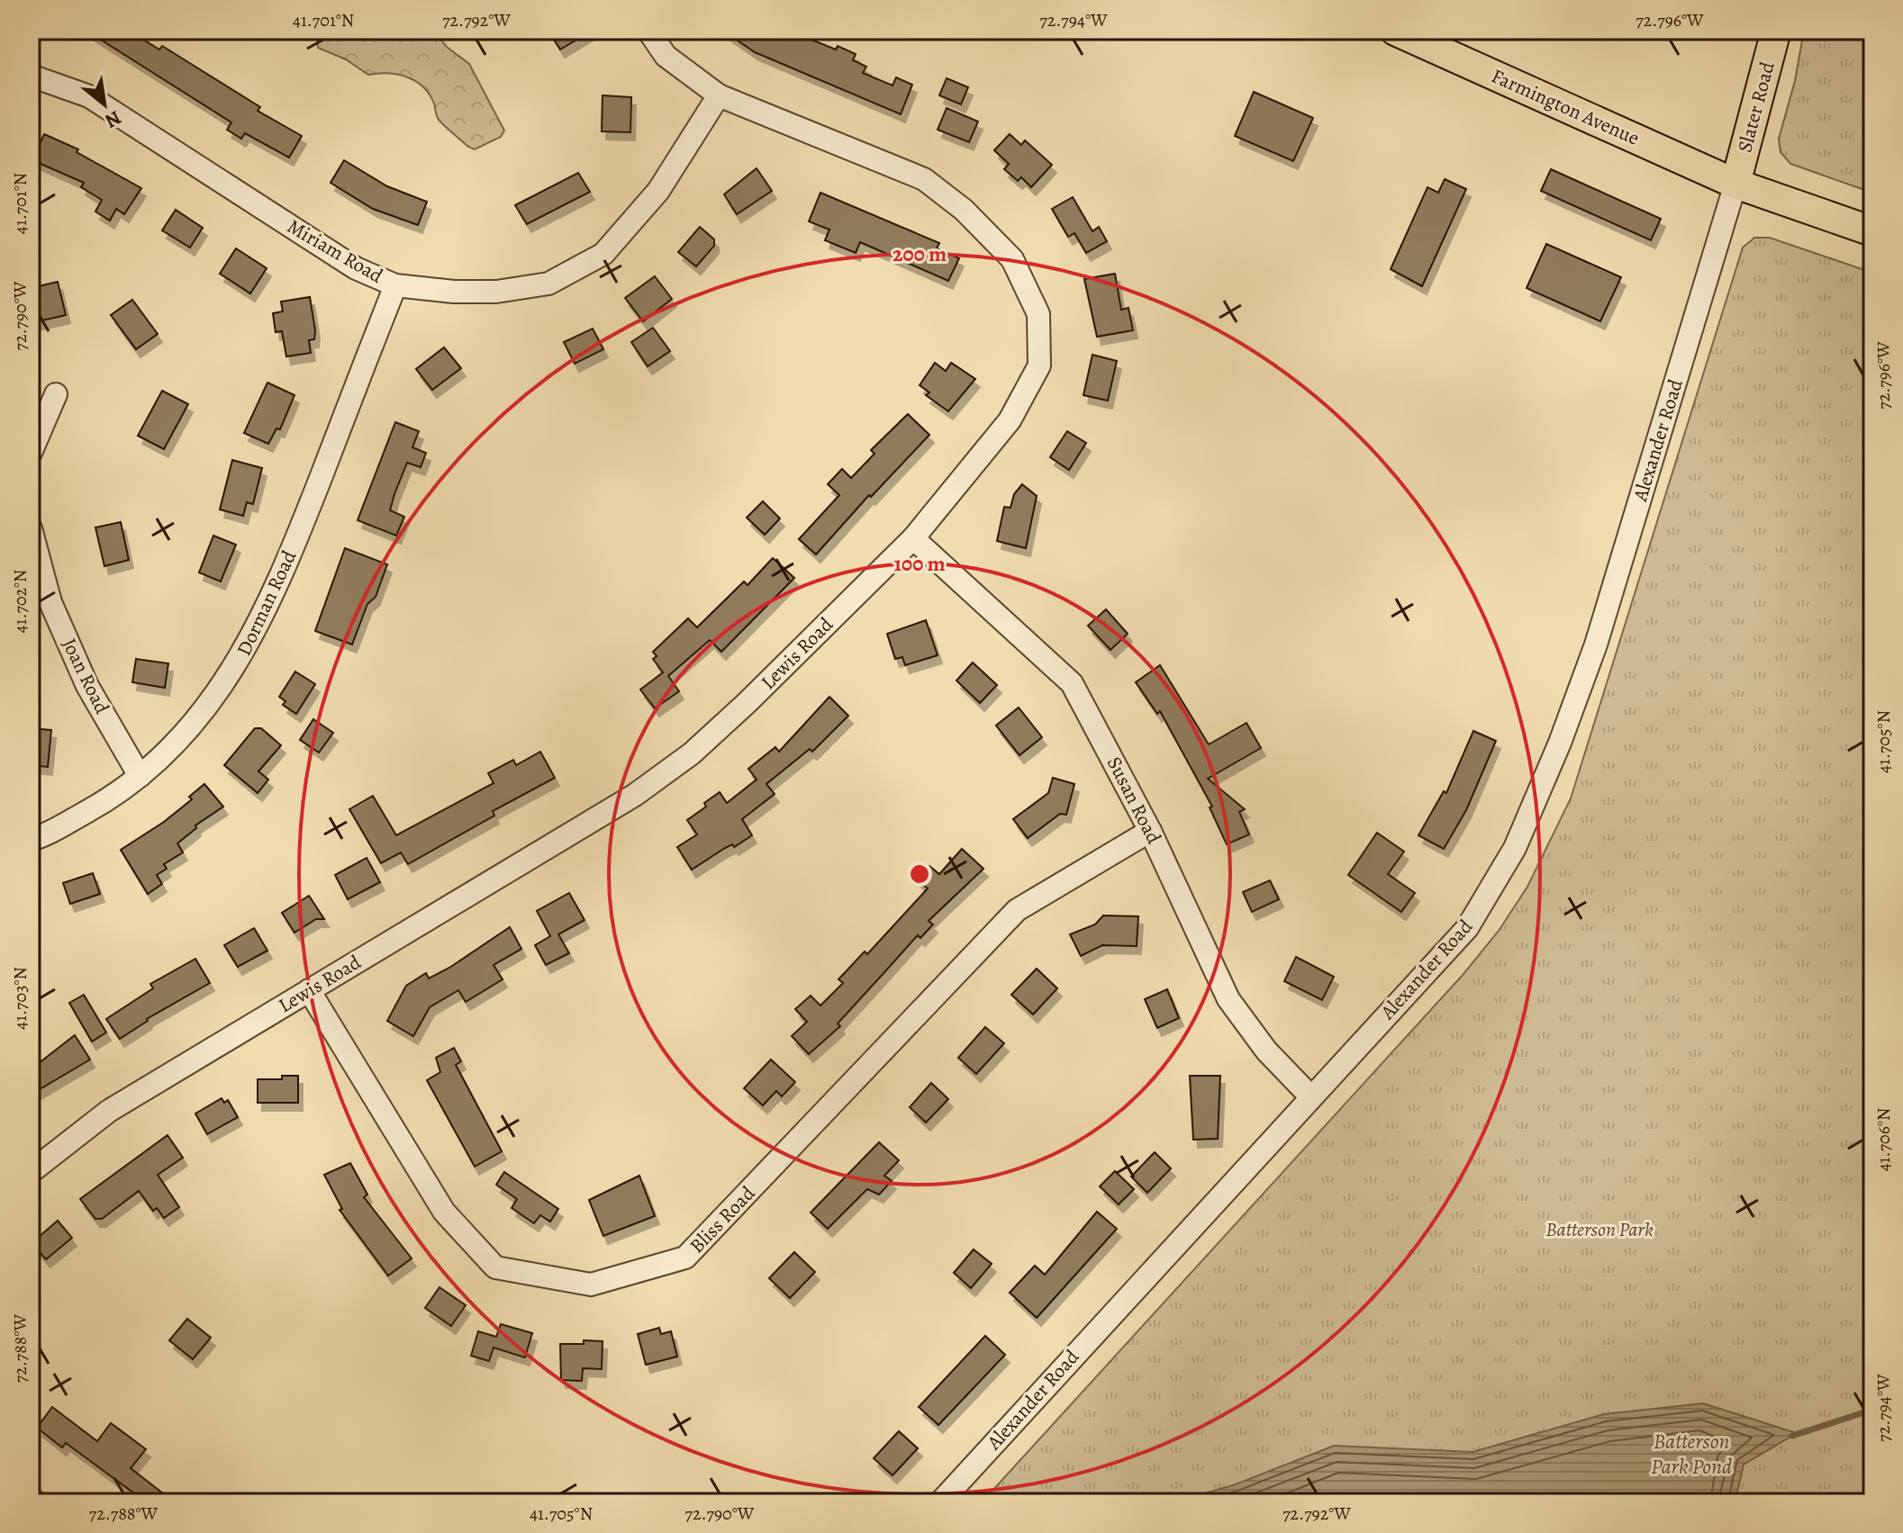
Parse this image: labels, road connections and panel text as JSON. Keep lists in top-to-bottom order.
{
  "streets": {
    "main road": ["Farmington Avenue", "Slater Road"],
    "street": [
      "Miriam Road",
      "Alexander Road",
      "Dorman Road",
      "Lewis Road",
      "Joan Road",
      "Susan Road",
      "Bliss Road"
    ]
  },
  "crossings": [
    ["Farmington Avenue", "Slater Road"],
    ["Farmington Avenue", "Alexander Road"],
    ["Slater Road", "Alexander Road"],
    ["Miriam Road", "Dorman Road"],
    ["Miriam Road", "Lewis Road"],
    ["Alexander Road", "Susan Road"],
    ["Dorman Road", "Joan Road"],
    ["Lewis Road", "Susan Road"],
    ["Lewis Road", "Bliss Road"],
    ["Susan Road", "Bliss Road"]
  ],
  "water": ["Batterson Park Pond"],
  "parks": ["Batterson Park"],
  "north": "bottom right",
  "coordinates": [
    "41.701°N",
    "72.792°W",
    "72.794°W",
    "72.796°W",
    "72.790°W",
    "41.702°N",
    "41.705°N",
    "41.703°N",
    "41.706°N",
    "72.788°W"
  ],
  "rings": ["200 m", "100 m"]
}
